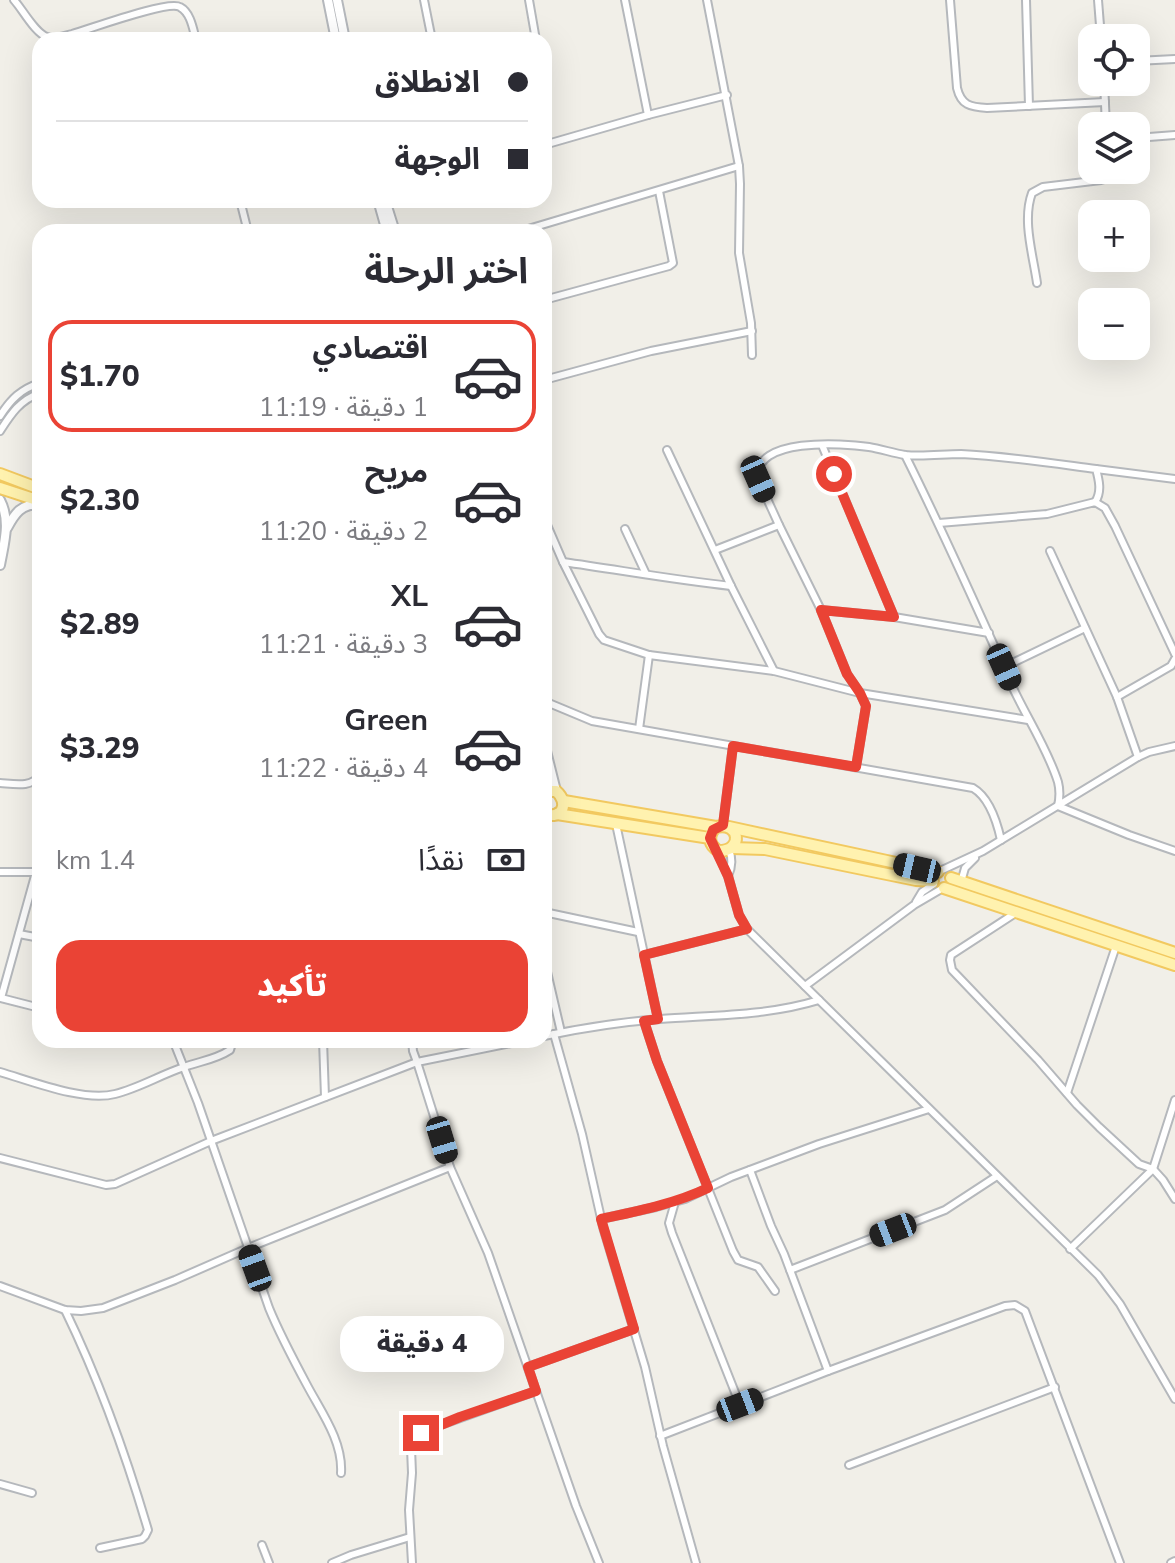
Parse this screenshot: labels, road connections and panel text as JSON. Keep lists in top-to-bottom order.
{
  "page": {
    "map_buttons": ["+", "−"],
    "banner": ["الانطلاق", "الوجهة"],
    "heading": "اختر الرحلة",
    "list": [
      {
        "name": "اقتصادي",
        "note": "1 دقيقة · 11:19",
        "value": "$1.70"
      },
      {
        "name": "مريح",
        "note": "2 دقيقة · 11:20",
        "value": "$2.30"
      },
      {
        "name": "XL",
        "note": "3 دقيقة · 11:21",
        "value": "$2.89"
      },
      {
        "name": "Green",
        "note": "4 دقيقة · 11:22",
        "value": "$3.29"
      }
    ],
    "pay": ["نقدًا", "1.4 km"],
    "buttons": "تأكيد",
    "bubble": "4 دقيقة"
  }
}
